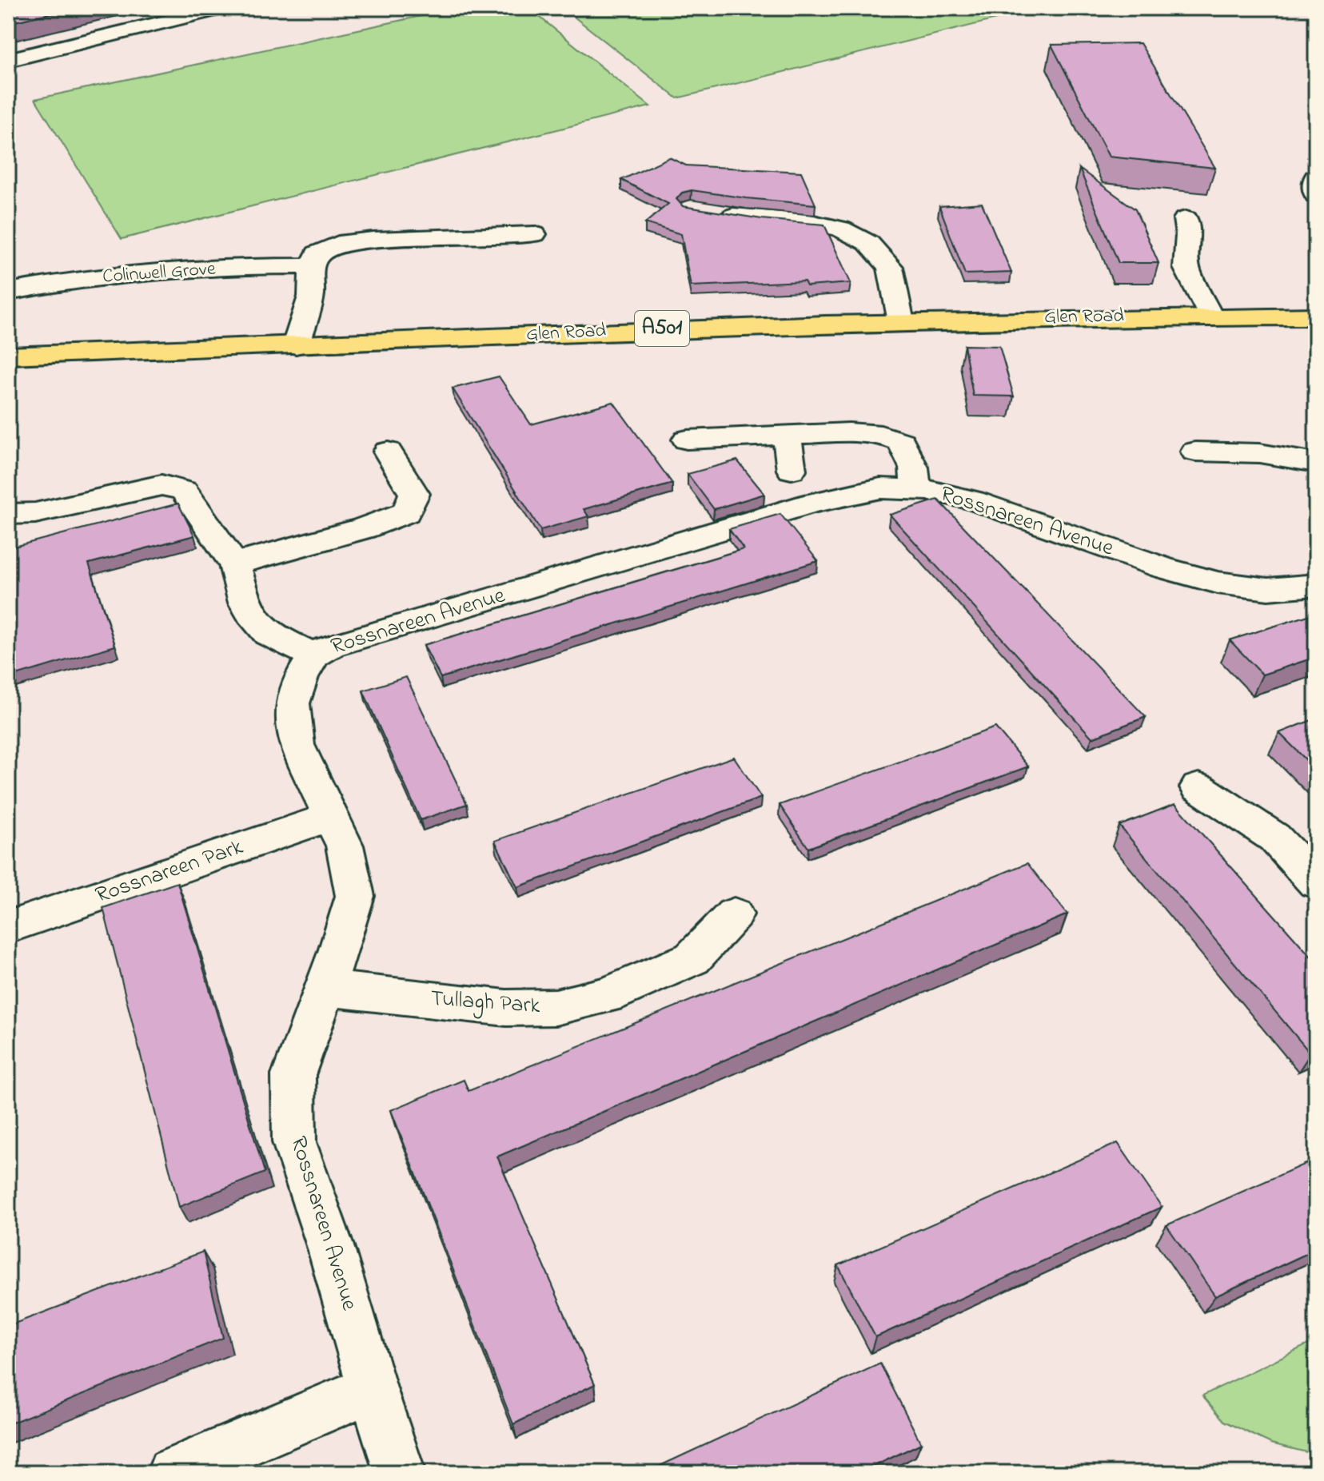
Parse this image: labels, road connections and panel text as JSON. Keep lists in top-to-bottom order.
{
  "streets": {
    "main road": ["Glen Road", "A501"],
    "street": [
      "Colinwell Grove",
      "Rossnareen Avenue",
      "Rossnareen Park",
      "Tullagh Park"
    ]
  },
  "crossings": [
    ["Rossnareen Avenue", "Rossnareen Park"],
    ["Rossnareen Avenue", "Tullagh Park"]
  ]
}
